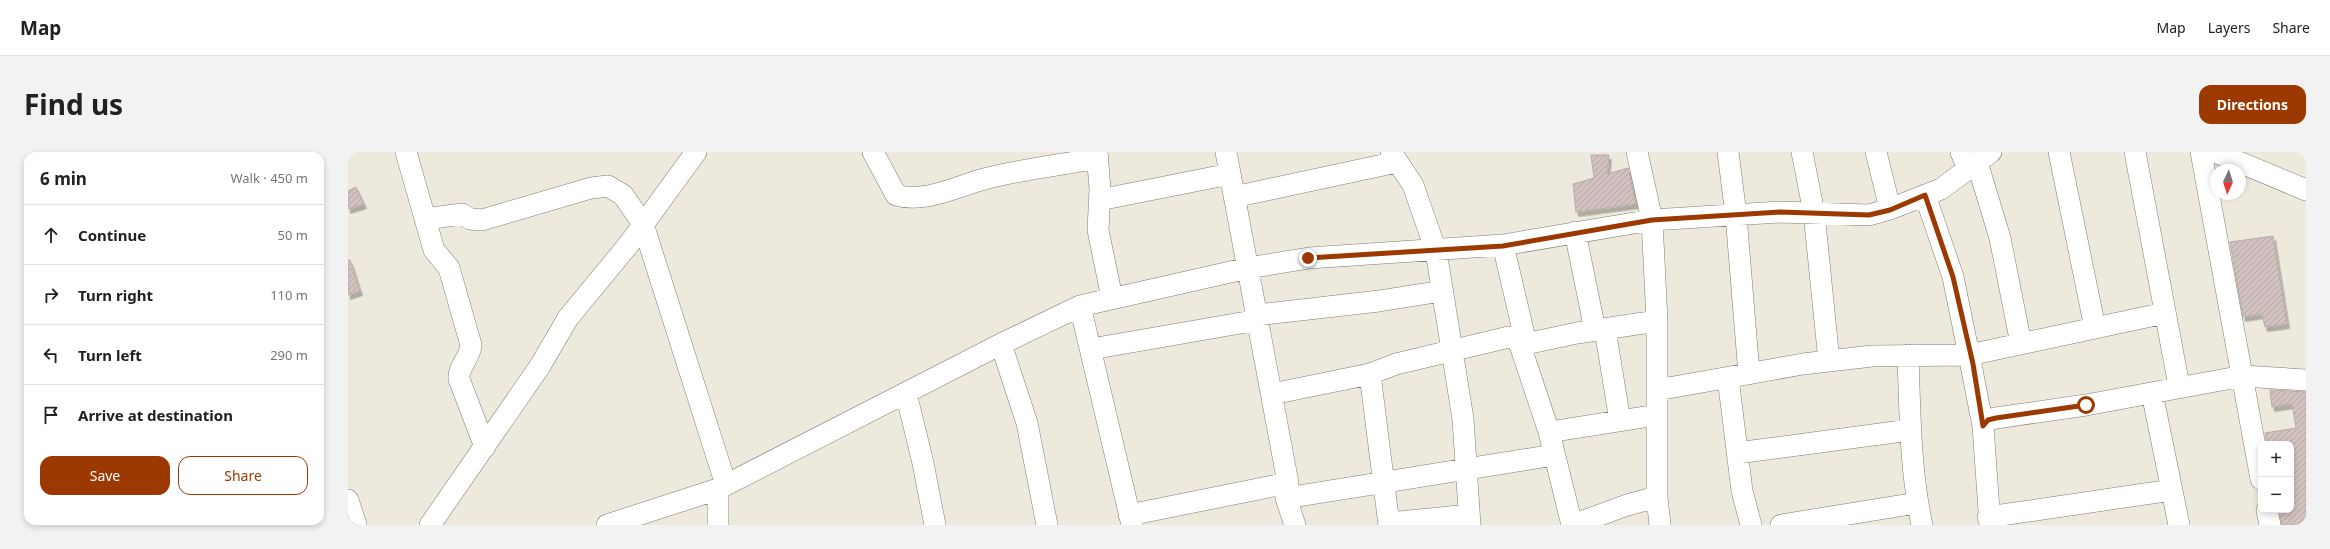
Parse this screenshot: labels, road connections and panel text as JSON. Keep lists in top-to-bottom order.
{
  "north": "bottom",
  "page": {
    "header": "Map",
    "nav": ["Map", "Layers", "Share"],
    "title": "Find us",
    "buttons": [
      "Directions",
      ["Save", "Share"]
    ],
    "heading": ["6 min", "Walk · 450 m"],
    "list": [
      ["Continue", "50 m"],
      ["Turn right", "110 m"],
      ["Turn left", "290 m"],
      "Arrive at destination"
    ],
    "map_buttons": ["+", "−"]
  }
}
